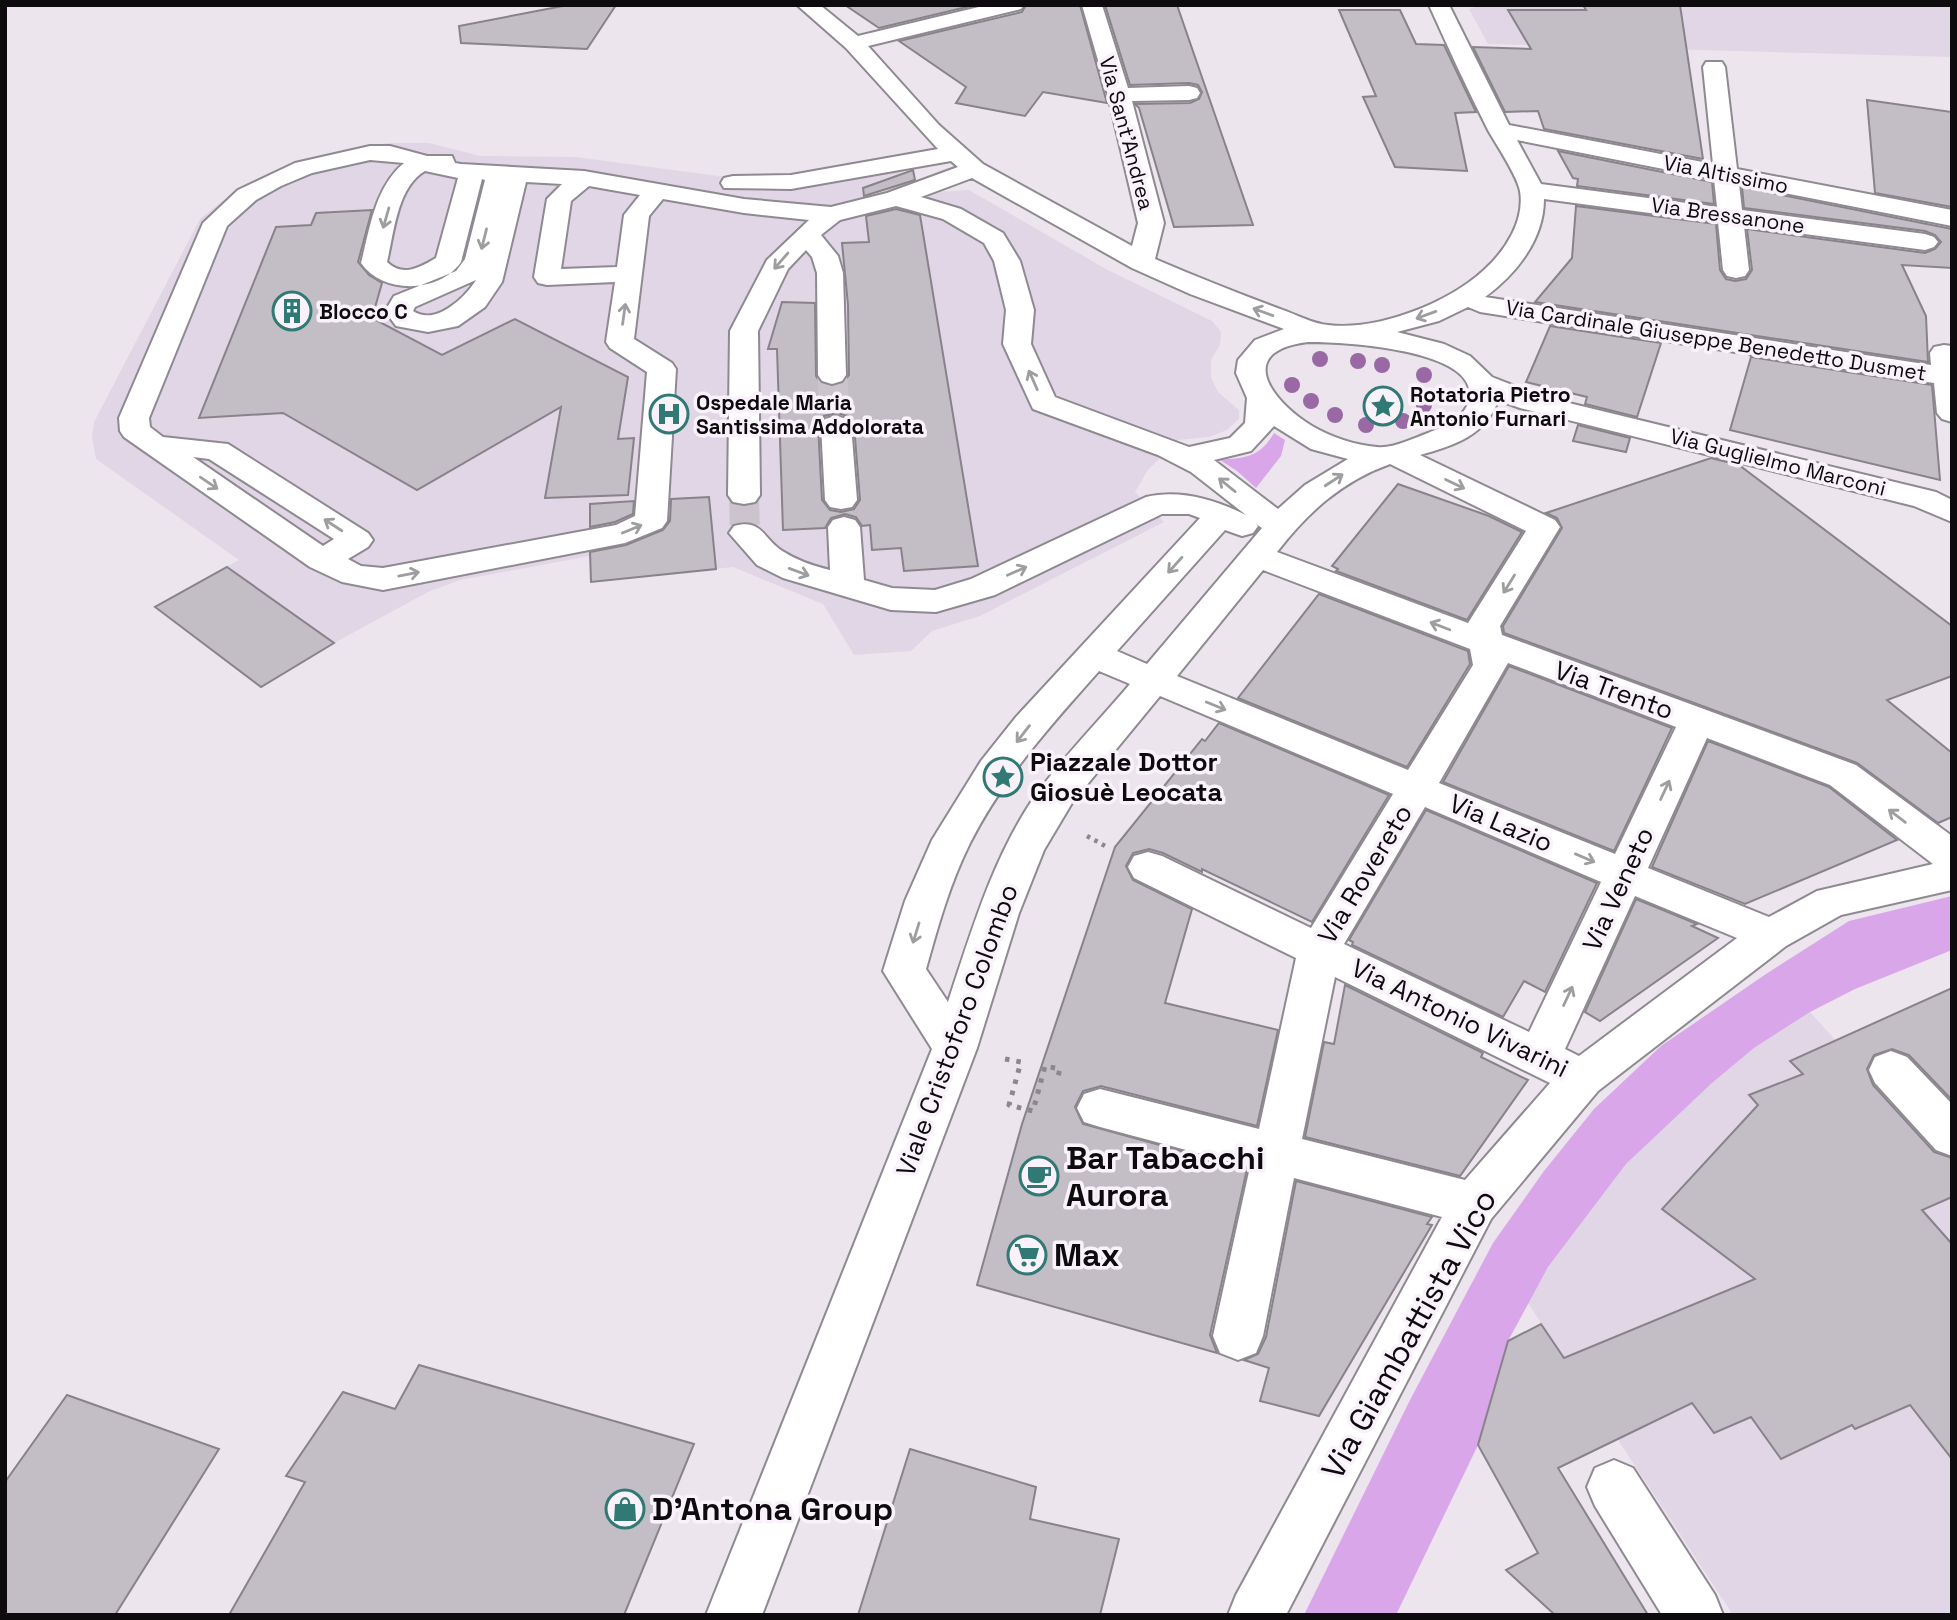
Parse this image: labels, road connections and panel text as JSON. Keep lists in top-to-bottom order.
{
  "streets": {
    "street": [
      "Via Sant'Andrea",
      "Via Altissimo",
      "Via Bressanone",
      "Via Cardinale Giuseppe Benedetto Dusmet",
      "Via Guglielmo Marconi",
      "Via Trento",
      "Via Lazio",
      "Via Rovereto",
      "Via Veneto",
      "Via Antonio Vivarini",
      "Viale Cristoforo Colombo",
      "Via Giambattista Vico"
    ]
  },
  "crossings": [
    ["Via Altissimo", "Via Bressanone"],
    ["Via Trento", "Via Rovereto"],
    ["Via Trento", "Via Veneto"],
    ["Via Trento", "Viale Cristoforo Colombo"],
    ["Via Lazio", "Via Rovereto"],
    ["Via Lazio", "Via Veneto"],
    ["Via Lazio", "Viale Cristoforo Colombo"],
    ["Via Lazio", "Via Giambattista Vico"],
    ["Via Rovereto", "Via Antonio Vivarini"],
    ["Via Veneto", "Via Antonio Vivarini"],
    ["Via Antonio Vivarini", "Via Giambattista Vico"]
  ],
  "one_way": ["Via Veneto"],
  "places": {
    "building": ["Blocco C"],
    "place": ["Rotatoria Pietro Antonio Furnari", "Piazzale Dottor Giosuè Leocata"],
    "hospital": ["Ospedale Maria Santissima Addolorata"],
    "cafe": ["Bar Tabacchi Aurora"],
    "supermarket": ["Max"],
    "shop": ["D'Antona Group"]
  }
}
